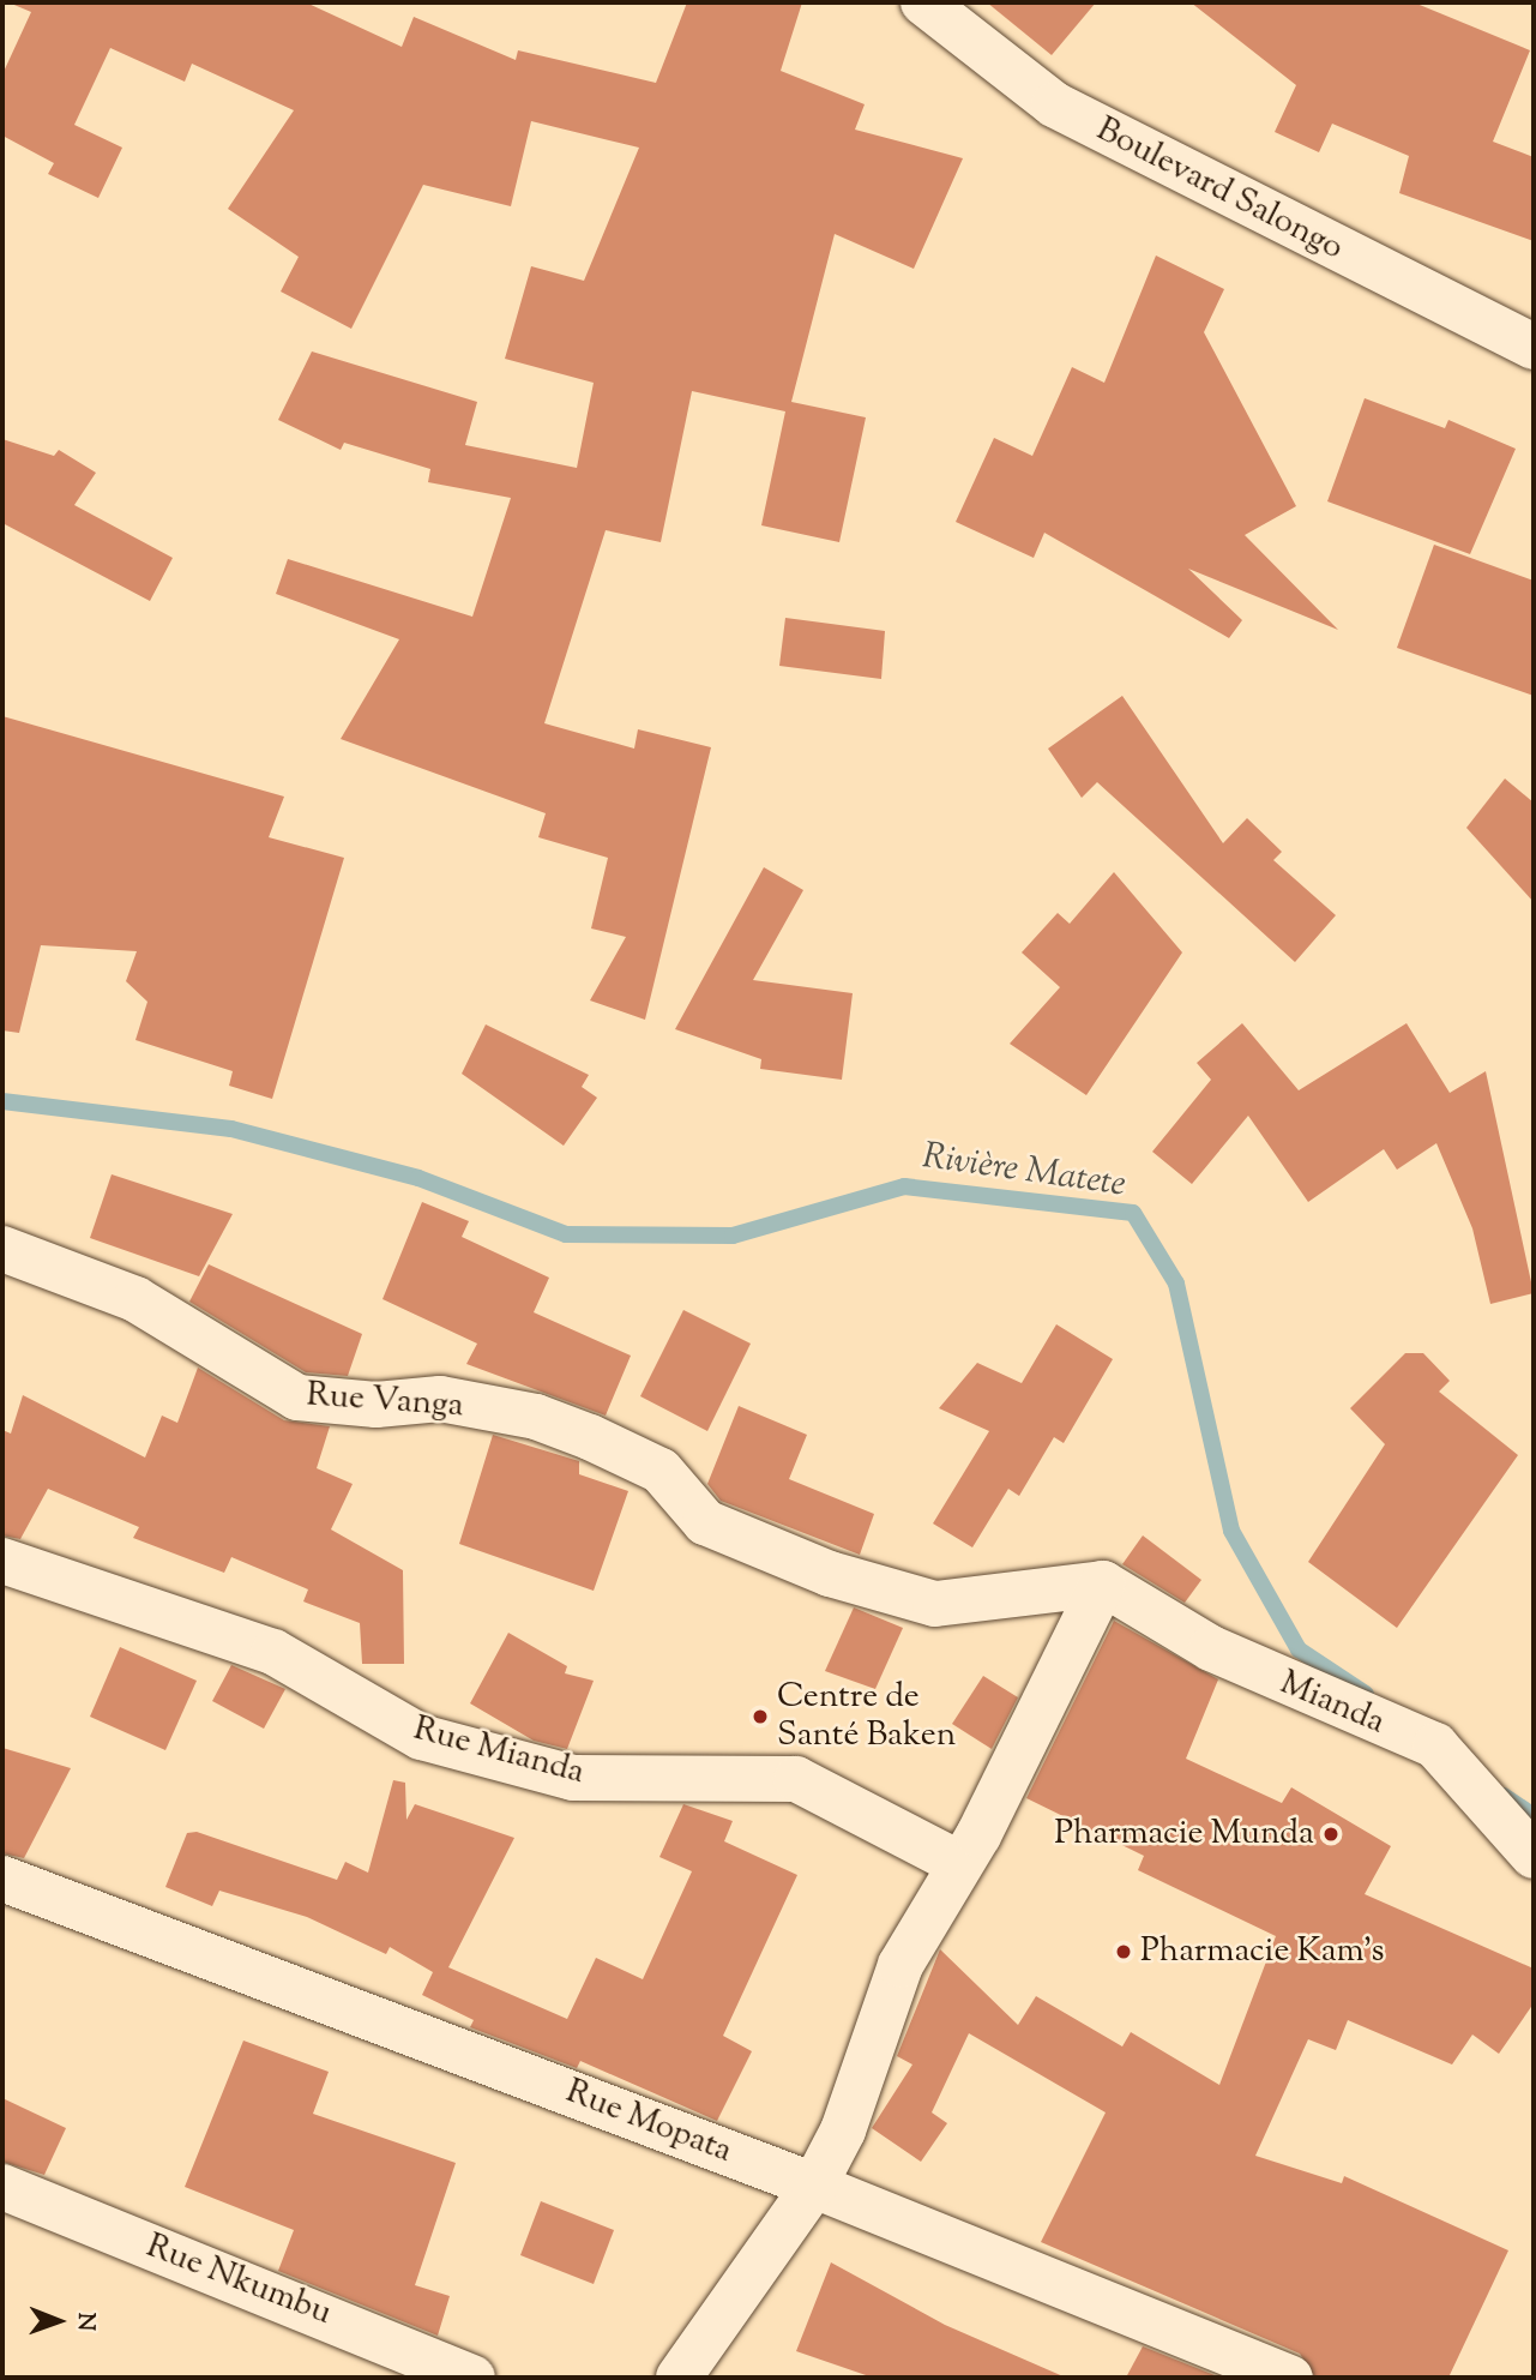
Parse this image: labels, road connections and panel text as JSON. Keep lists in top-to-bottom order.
{
  "streets": {
    "street": [
      "Boulevard Salongo",
      "Rue Vanga",
      "Mianda",
      "Rue Mianda",
      "Rue Mopata",
      "Rue Nkumbu"
    ]
  },
  "crossings": [
    ["Rue Vanga", "Mianda"]
  ],
  "water": ["Rivière Matete"],
  "places": ["Centre de Santé Baken", "Pharmacie Munda", "Pharmacie Kam's"],
  "north": "right"
}
